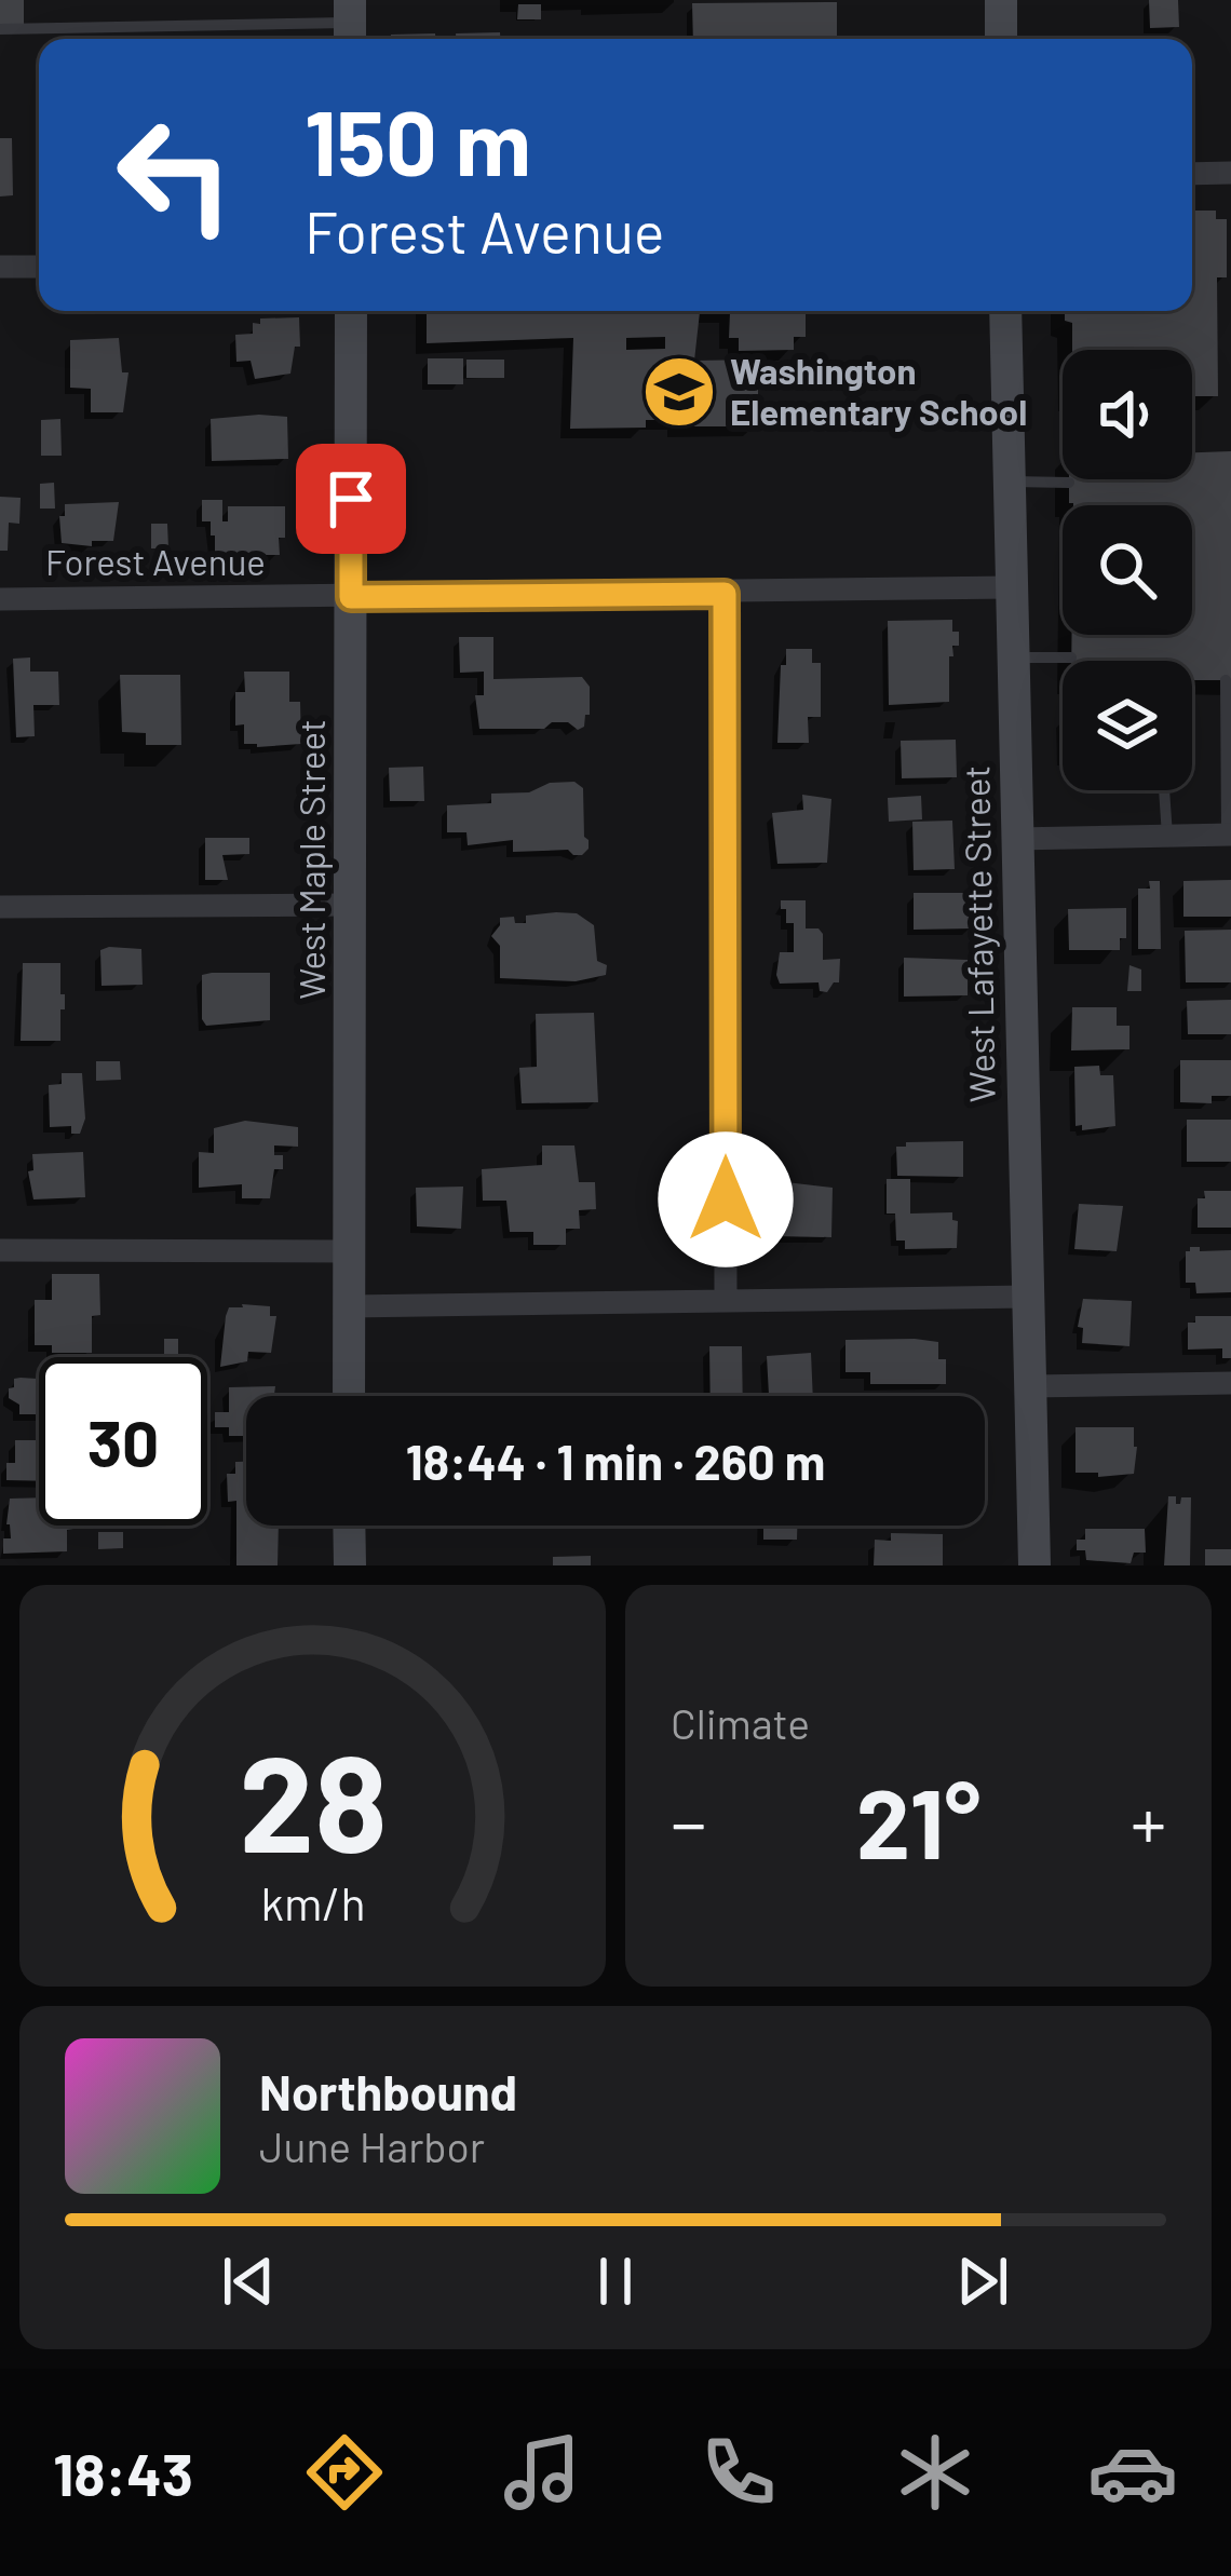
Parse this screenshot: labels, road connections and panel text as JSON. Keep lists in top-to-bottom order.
{
  "streets": {
    "street": ["Forest Avenue", "West Maple Street", "West Lafayette Street"]
  },
  "crossings": [
    ["Forest Avenue", "West Maple Street"],
    ["Forest Avenue", "West Lafayette Street"]
  ],
  "places": {
    "school or university": ["Washington Elementary School"]
  },
  "page": {
    "turn": ["150 m", "Forest Avenue"],
    "limit": "30",
    "trip": "18:44 · 1 min · 260 m",
    "tile": "Climate",
    "heat": ["−", "21°", "+"],
    "song": ["Northbound", "June Harbor"],
    "tabs": "18:43",
    "gauge": ["28", "km/h"]
  }
}
